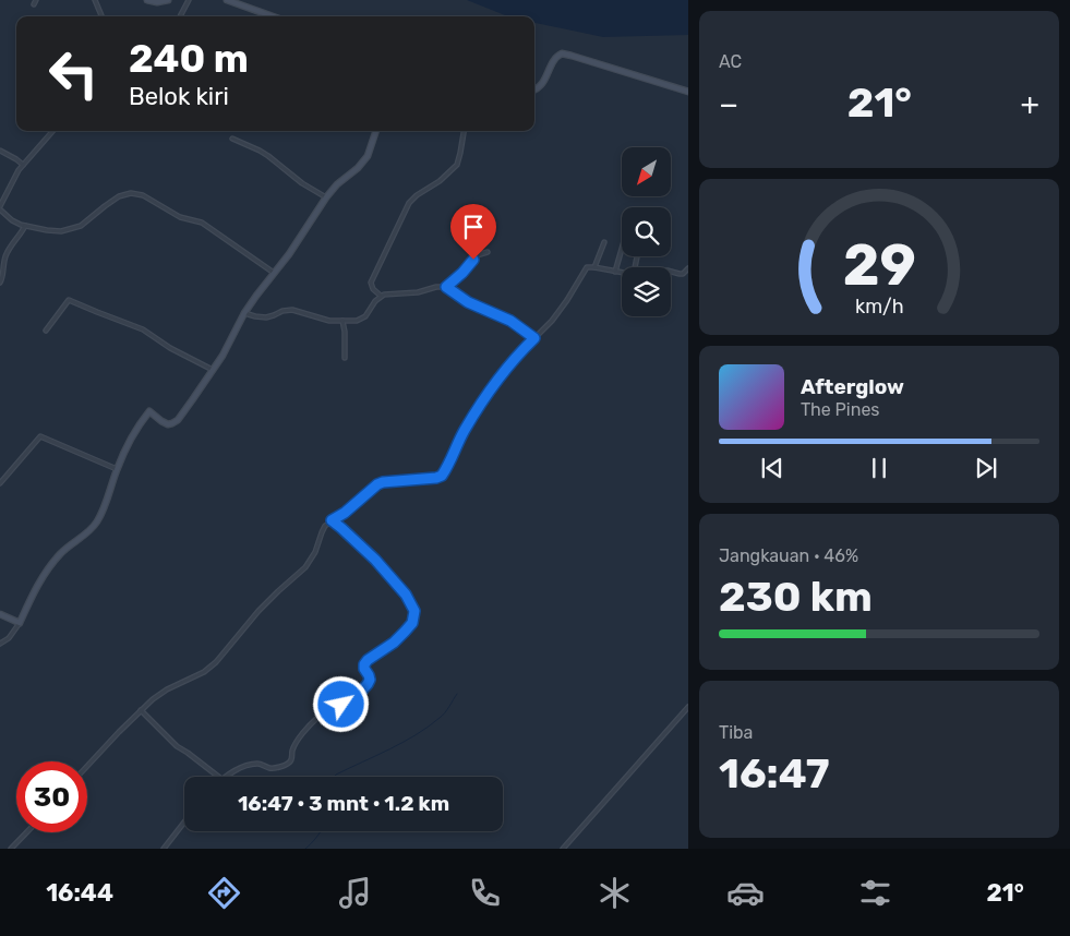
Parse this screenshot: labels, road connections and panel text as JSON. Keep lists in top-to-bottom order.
{
  "north": "bottom left",
  "page": {
    "tile": [
      "AC",
      ["Jangkauan · 46%", "230 km"],
      ["Tiba", "16:47"]
    ],
    "turn": ["240 m", "Belok kiri"],
    "heat": ["−", "21°", "+"],
    "song": ["Afterglow", "The Pines"],
    "limit": "30",
    "trip": "16:47 · 3 mnt · 1.2 km",
    "tabs": ["16:44", "21°"],
    "gauge": ["29", "km/h"]
  }
}
